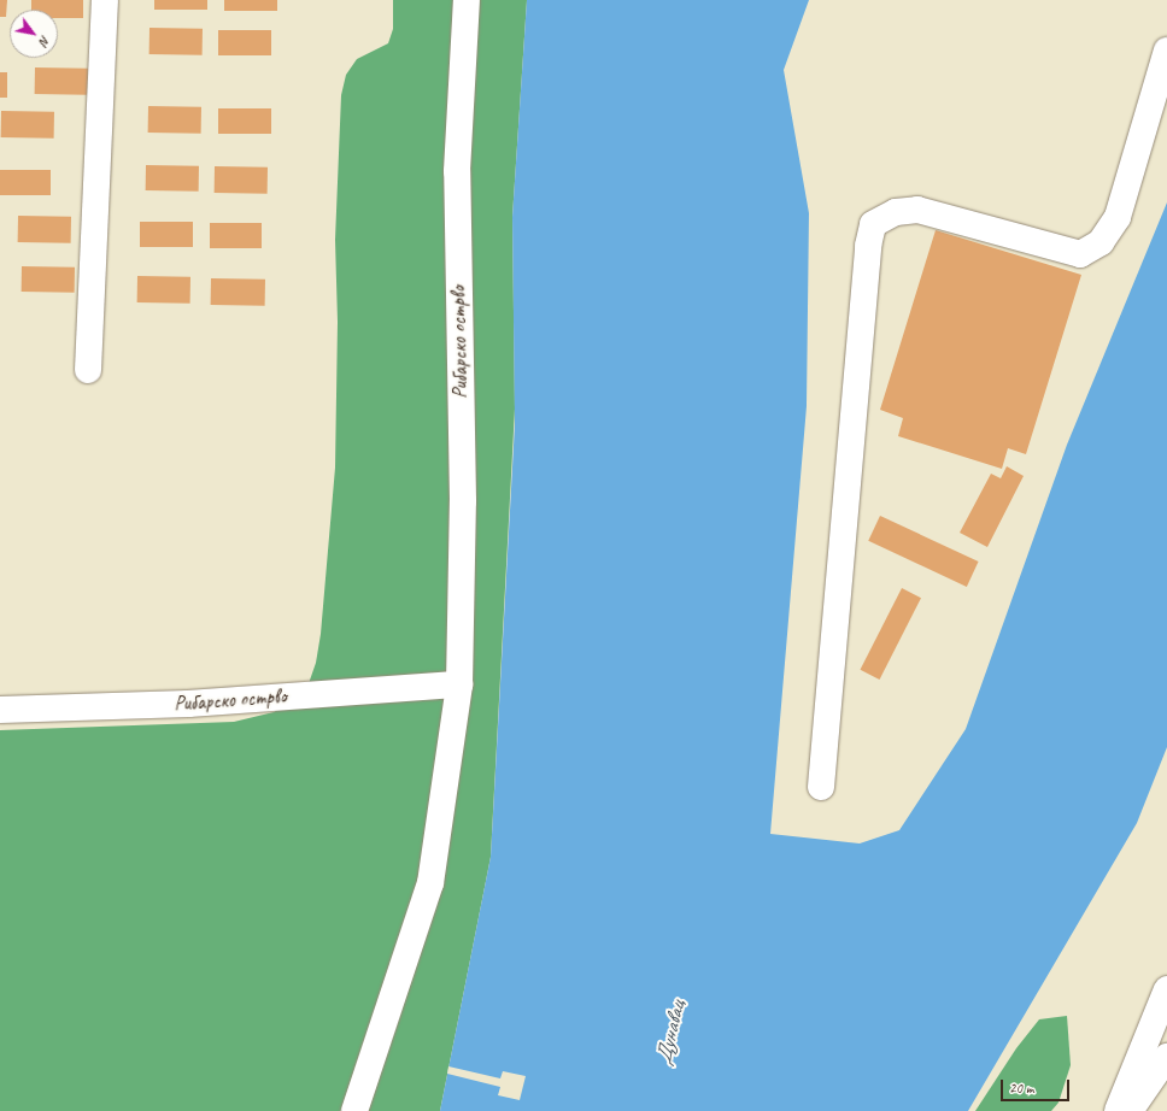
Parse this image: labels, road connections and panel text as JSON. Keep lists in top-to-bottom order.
{
  "streets": {
    "street": ["Рибарско острво"]
  },
  "water": ["Дунавац"],
  "scale_bar": "20 m",
  "north": "bottom right"
}
